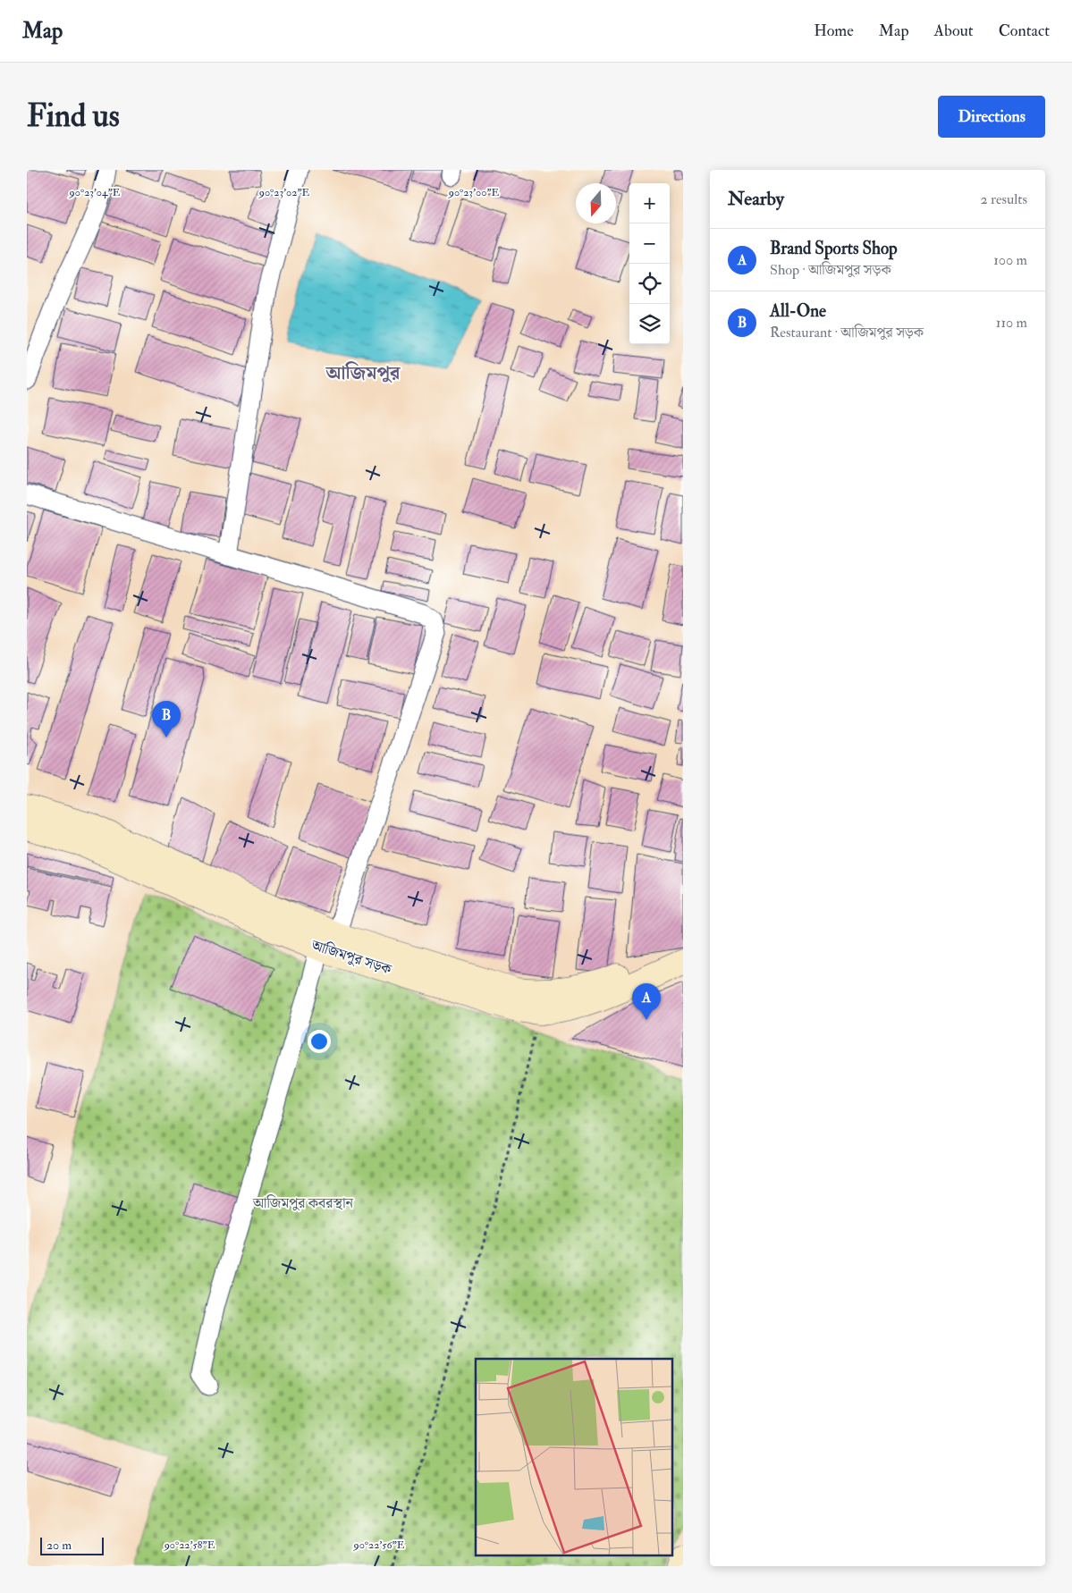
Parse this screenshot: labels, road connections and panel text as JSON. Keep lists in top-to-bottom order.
{
  "streets": {
    "main road": ["আজিমপুর সড়ক"]
  },
  "districts": ["আজিমপুর"],
  "parks": ["আজিমপুর কবরস্থান"],
  "scale_bar": "20 m",
  "north": "bottom",
  "page": {
    "header": "Map",
    "nav": [
      "Home",
      "Map",
      "About",
      "Contact"
    ],
    "buttons": "Directions",
    "title": "Find us",
    "heading": ["Nearby", "2 results"],
    "map_buttons": ["+", "−"],
    "list": [
      {
        "mark": "A",
        "name": "Brand Sports Shop",
        "note": "Shop · আজিমপুর সড়ক",
        "value": "100 m"
      },
      {
        "mark": "B",
        "name": "All-One",
        "note": "Restaurant · আজিমপুর সড়ক",
        "value": "110 m"
      }
    ],
    "pins": ["B", "A"],
    "scale": "20 m"
  },
  "coordinates": [
    "90°23'04\"E",
    "90°23'02\"E",
    "90°23'00\"E",
    "90°22'58\"E",
    "90°22'56\"E"
  ]
}
